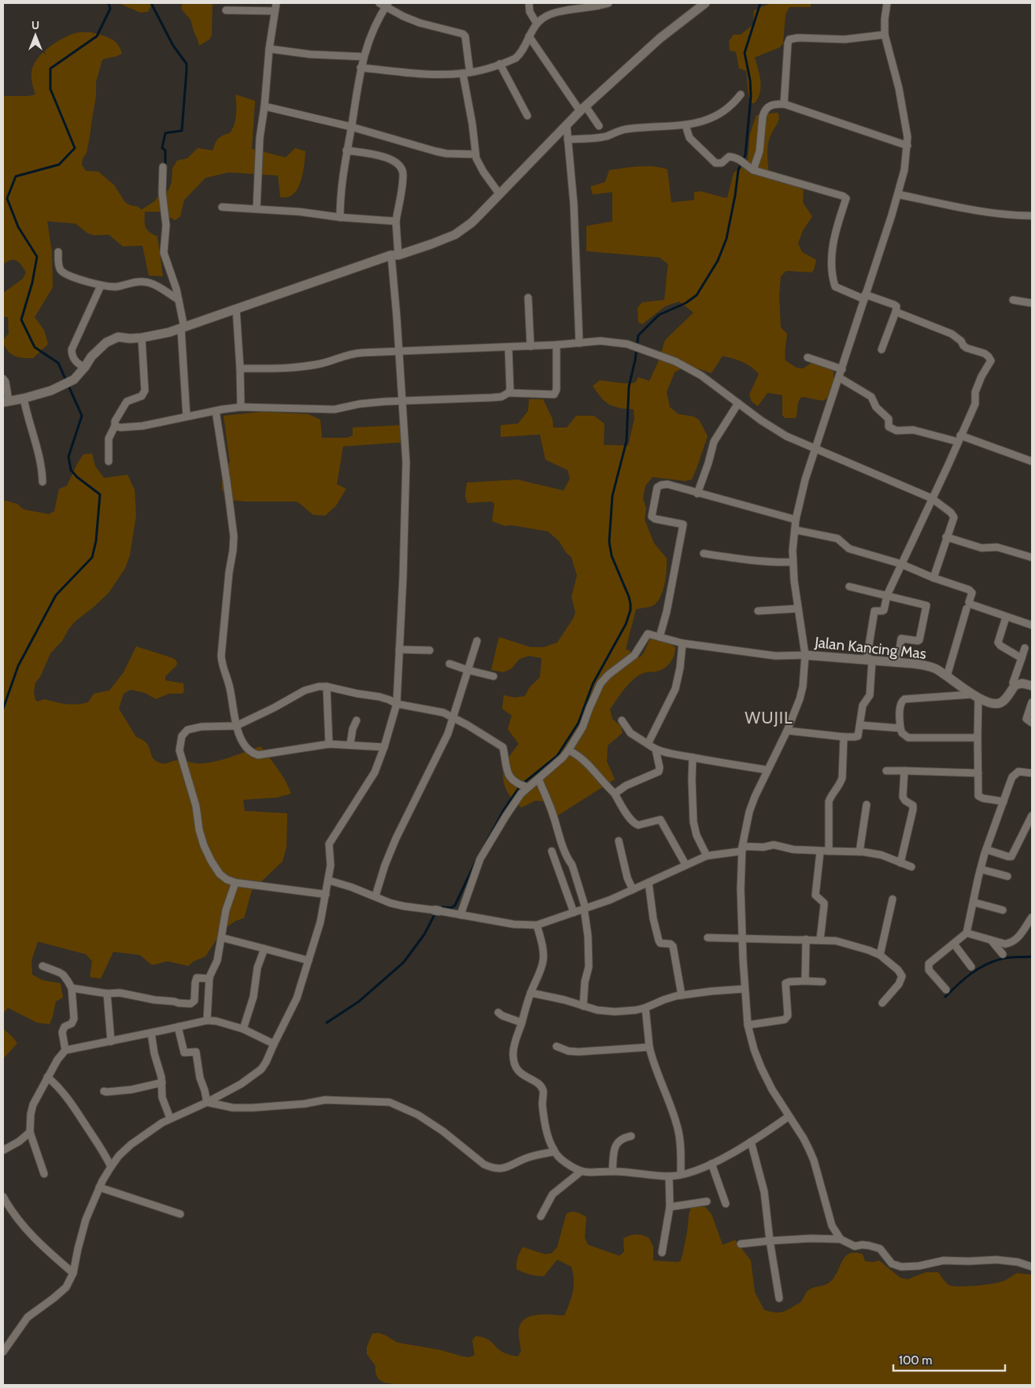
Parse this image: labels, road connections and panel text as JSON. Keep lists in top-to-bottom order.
{
  "streets": {
    "street": ["Jalan Kancing Mas"]
  },
  "districts": ["WUJIL"],
  "scale_bar": "100 m",
  "north": "top"
}
